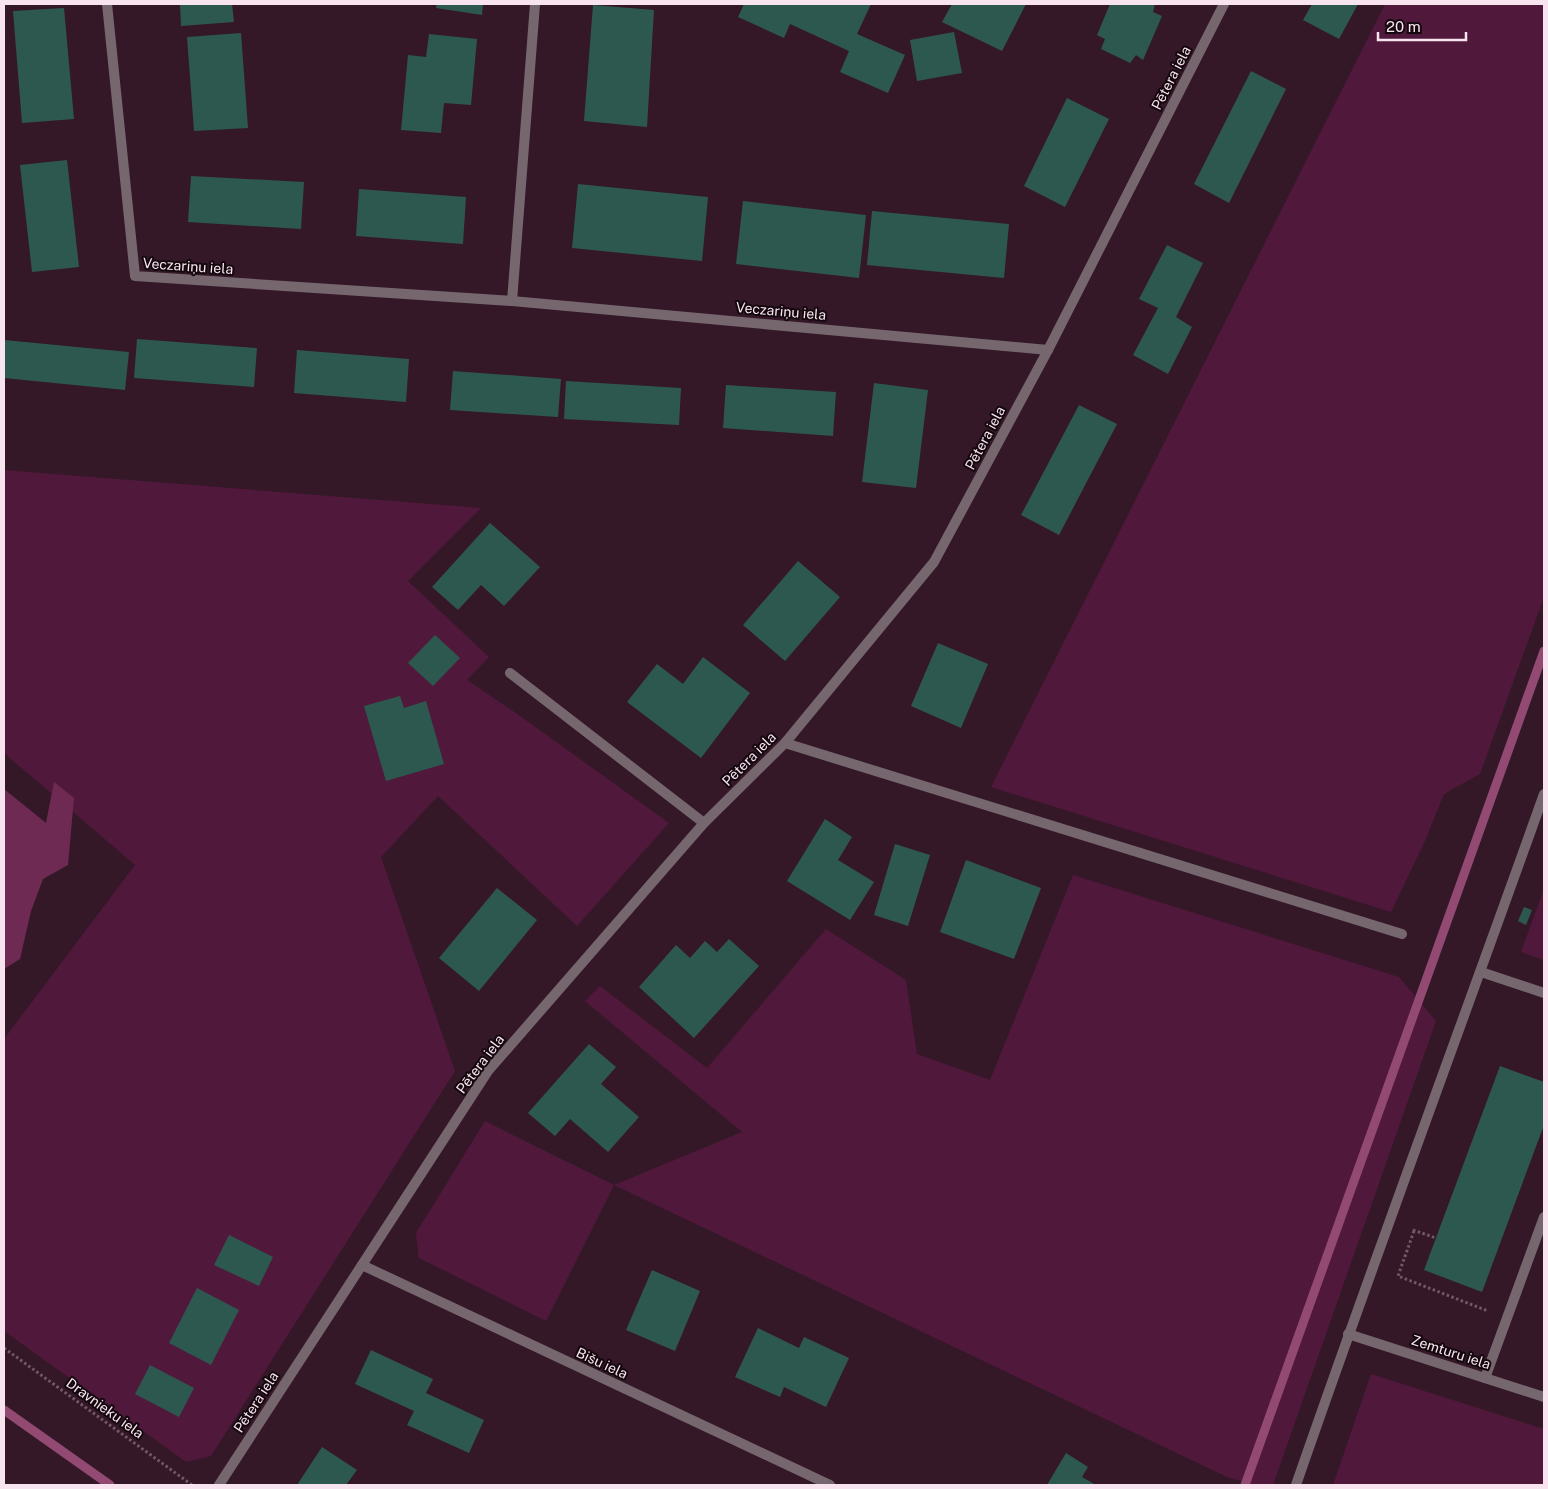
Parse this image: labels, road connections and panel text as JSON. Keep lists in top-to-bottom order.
{
  "streets": {
    "street": [
      "Pētera iela",
      "Veczariņu iela",
      "Zemturu iela",
      "Bišu iela"
    ],
    "path": ["Dravnieku iela"]
  },
  "crossings": [
    ["Pētera iela", "Veczariņu iela"],
    ["Pētera iela", "Bišu iela"]
  ],
  "scale_bar": "20 m"
}
